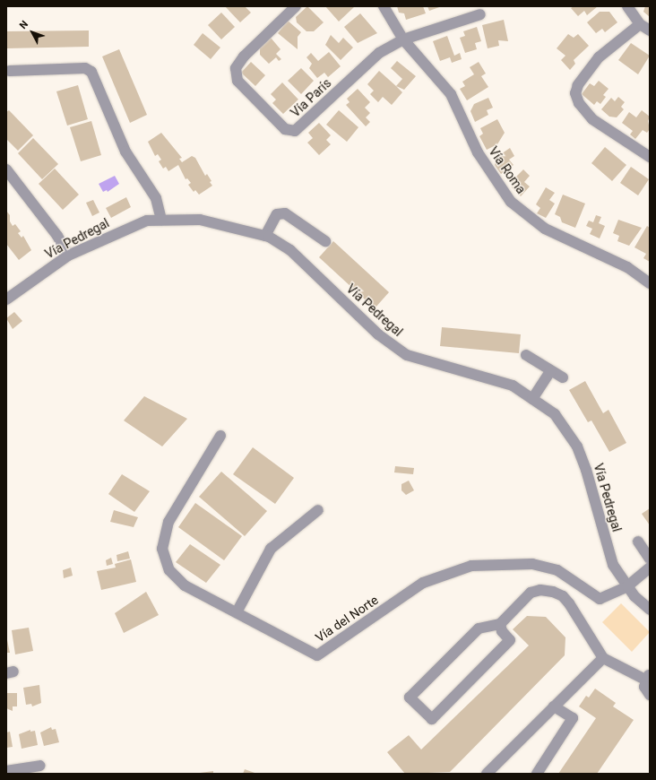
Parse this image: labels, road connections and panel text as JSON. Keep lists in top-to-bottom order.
{
  "streets": {
    "street": [
      "Vía París",
      "Vía Roma",
      "Vía Pedregal",
      "Vía del Norte"
    ]
  },
  "crossings": [
    ["Vía París", "Vía Roma"],
    ["Vía Pedregal", "Vía del Norte"]
  ],
  "north": "top left"
}
